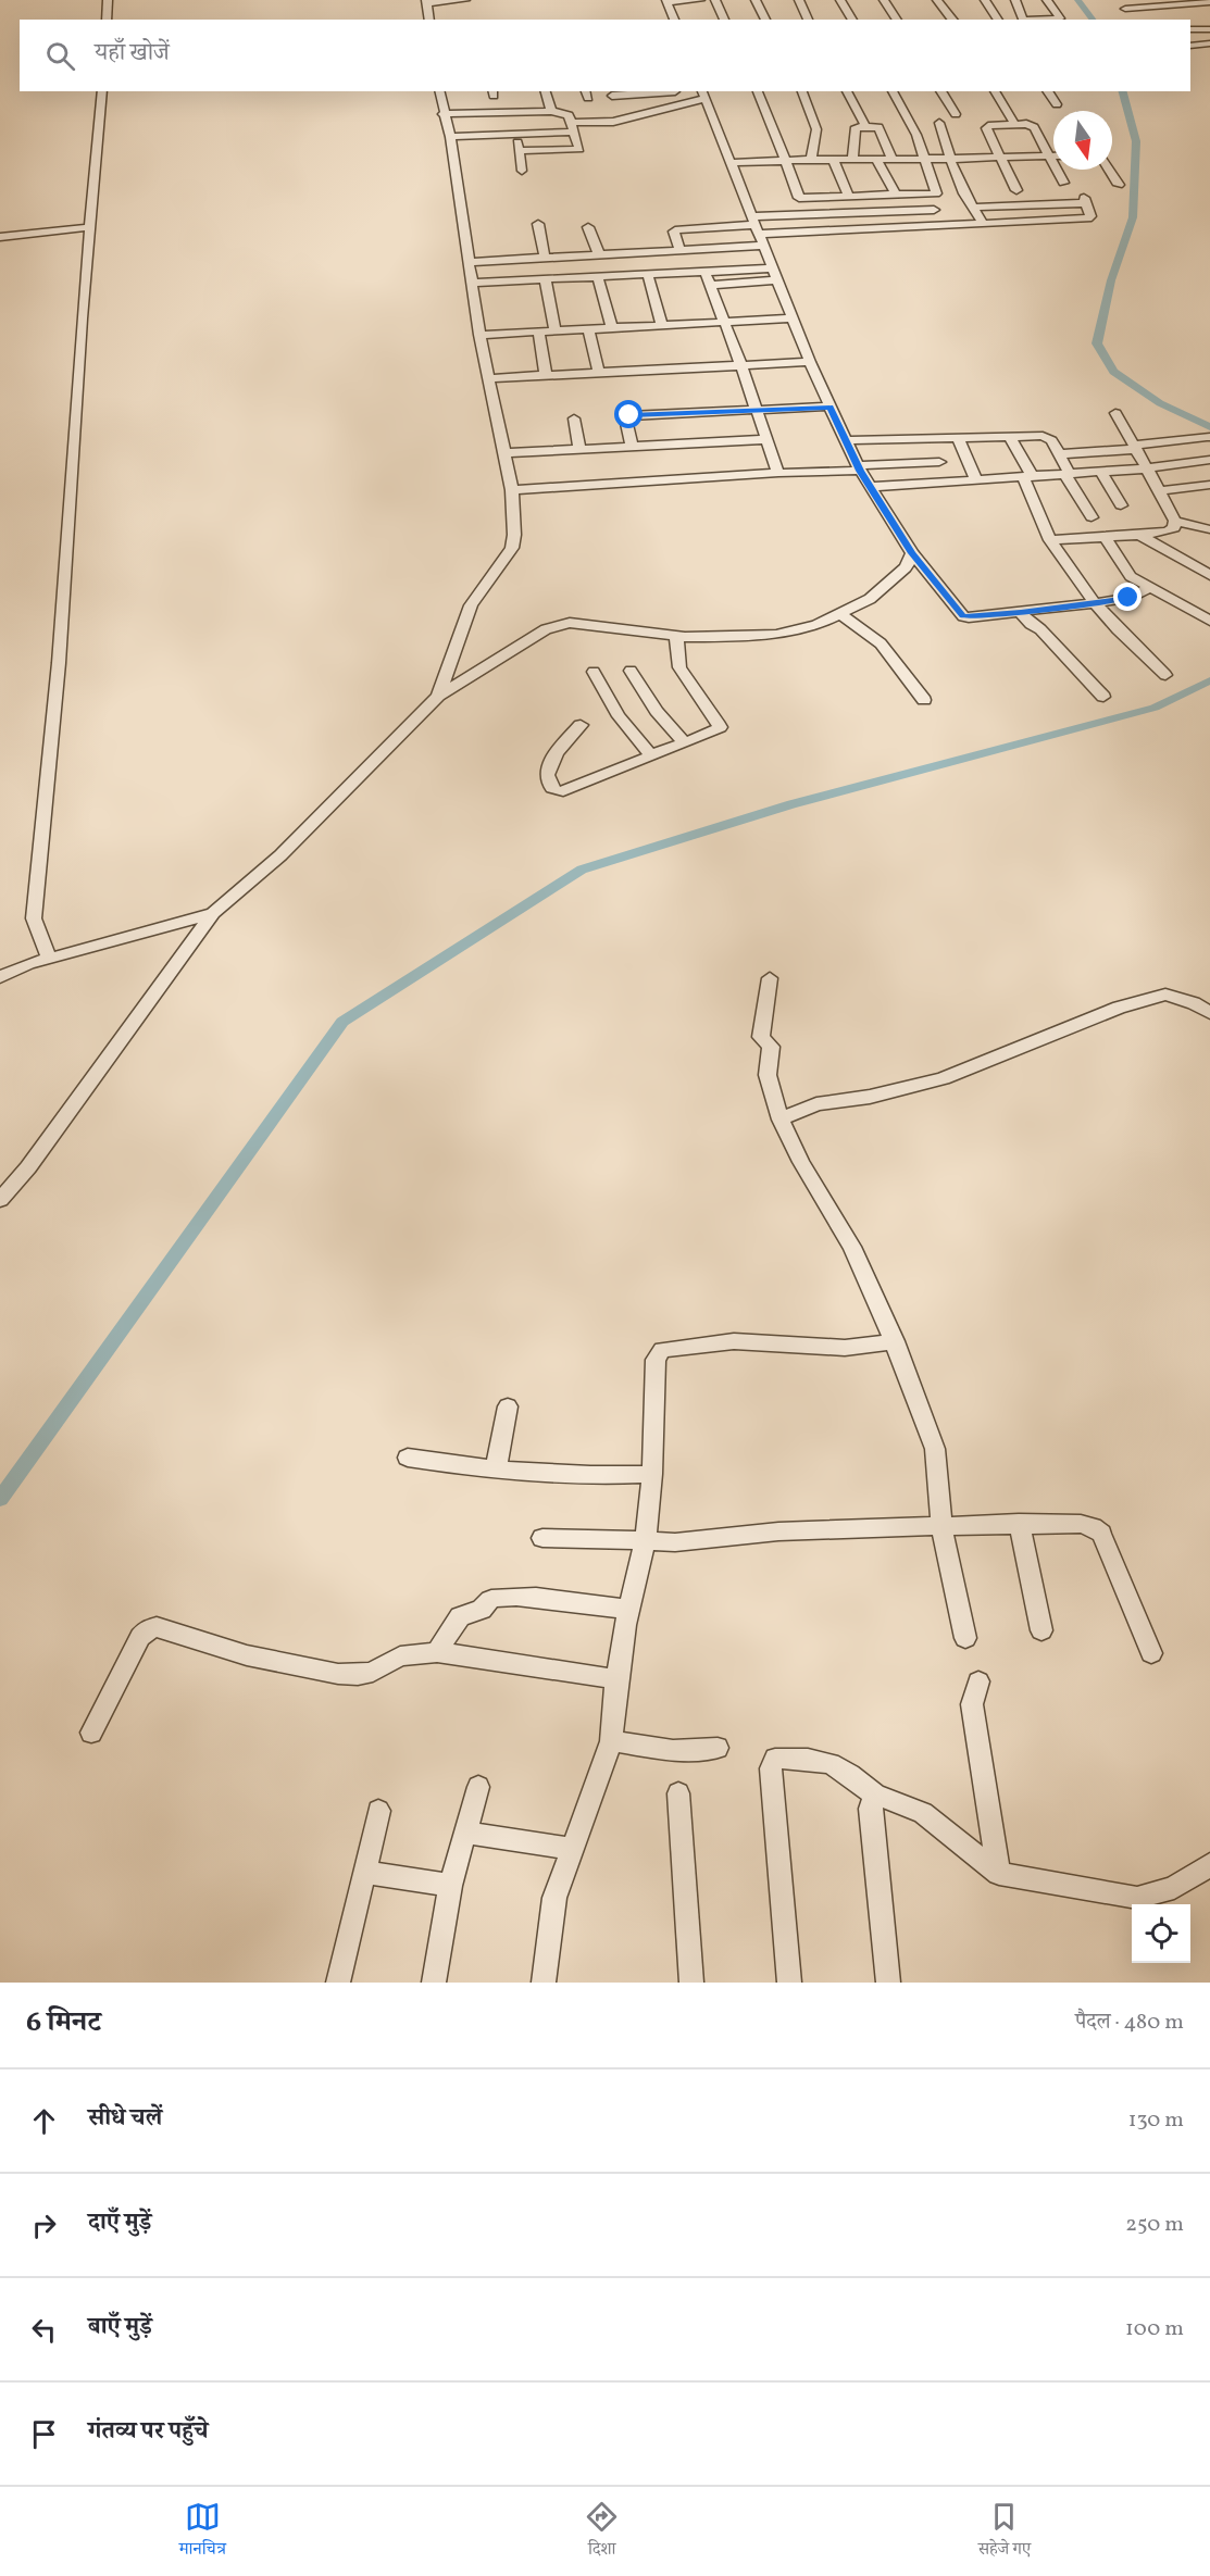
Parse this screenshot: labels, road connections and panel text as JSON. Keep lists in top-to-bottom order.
{
  "north": "bottom",
  "page": {
    "search": "यहाँ खोजें",
    "heading": ["6 मिनट", "पैदल · 480 m"],
    "list": [
      ["सीधे चलें", "130 m"],
      ["दाएँ मुड़ें", "250 m"],
      ["बाएँ मुड़ें", "100 m"],
      "गंतव्य पर पहुँचे"
    ],
    "nav": ["मानचित्र", "दिशा", "सहेजे गए"]
  }
}
